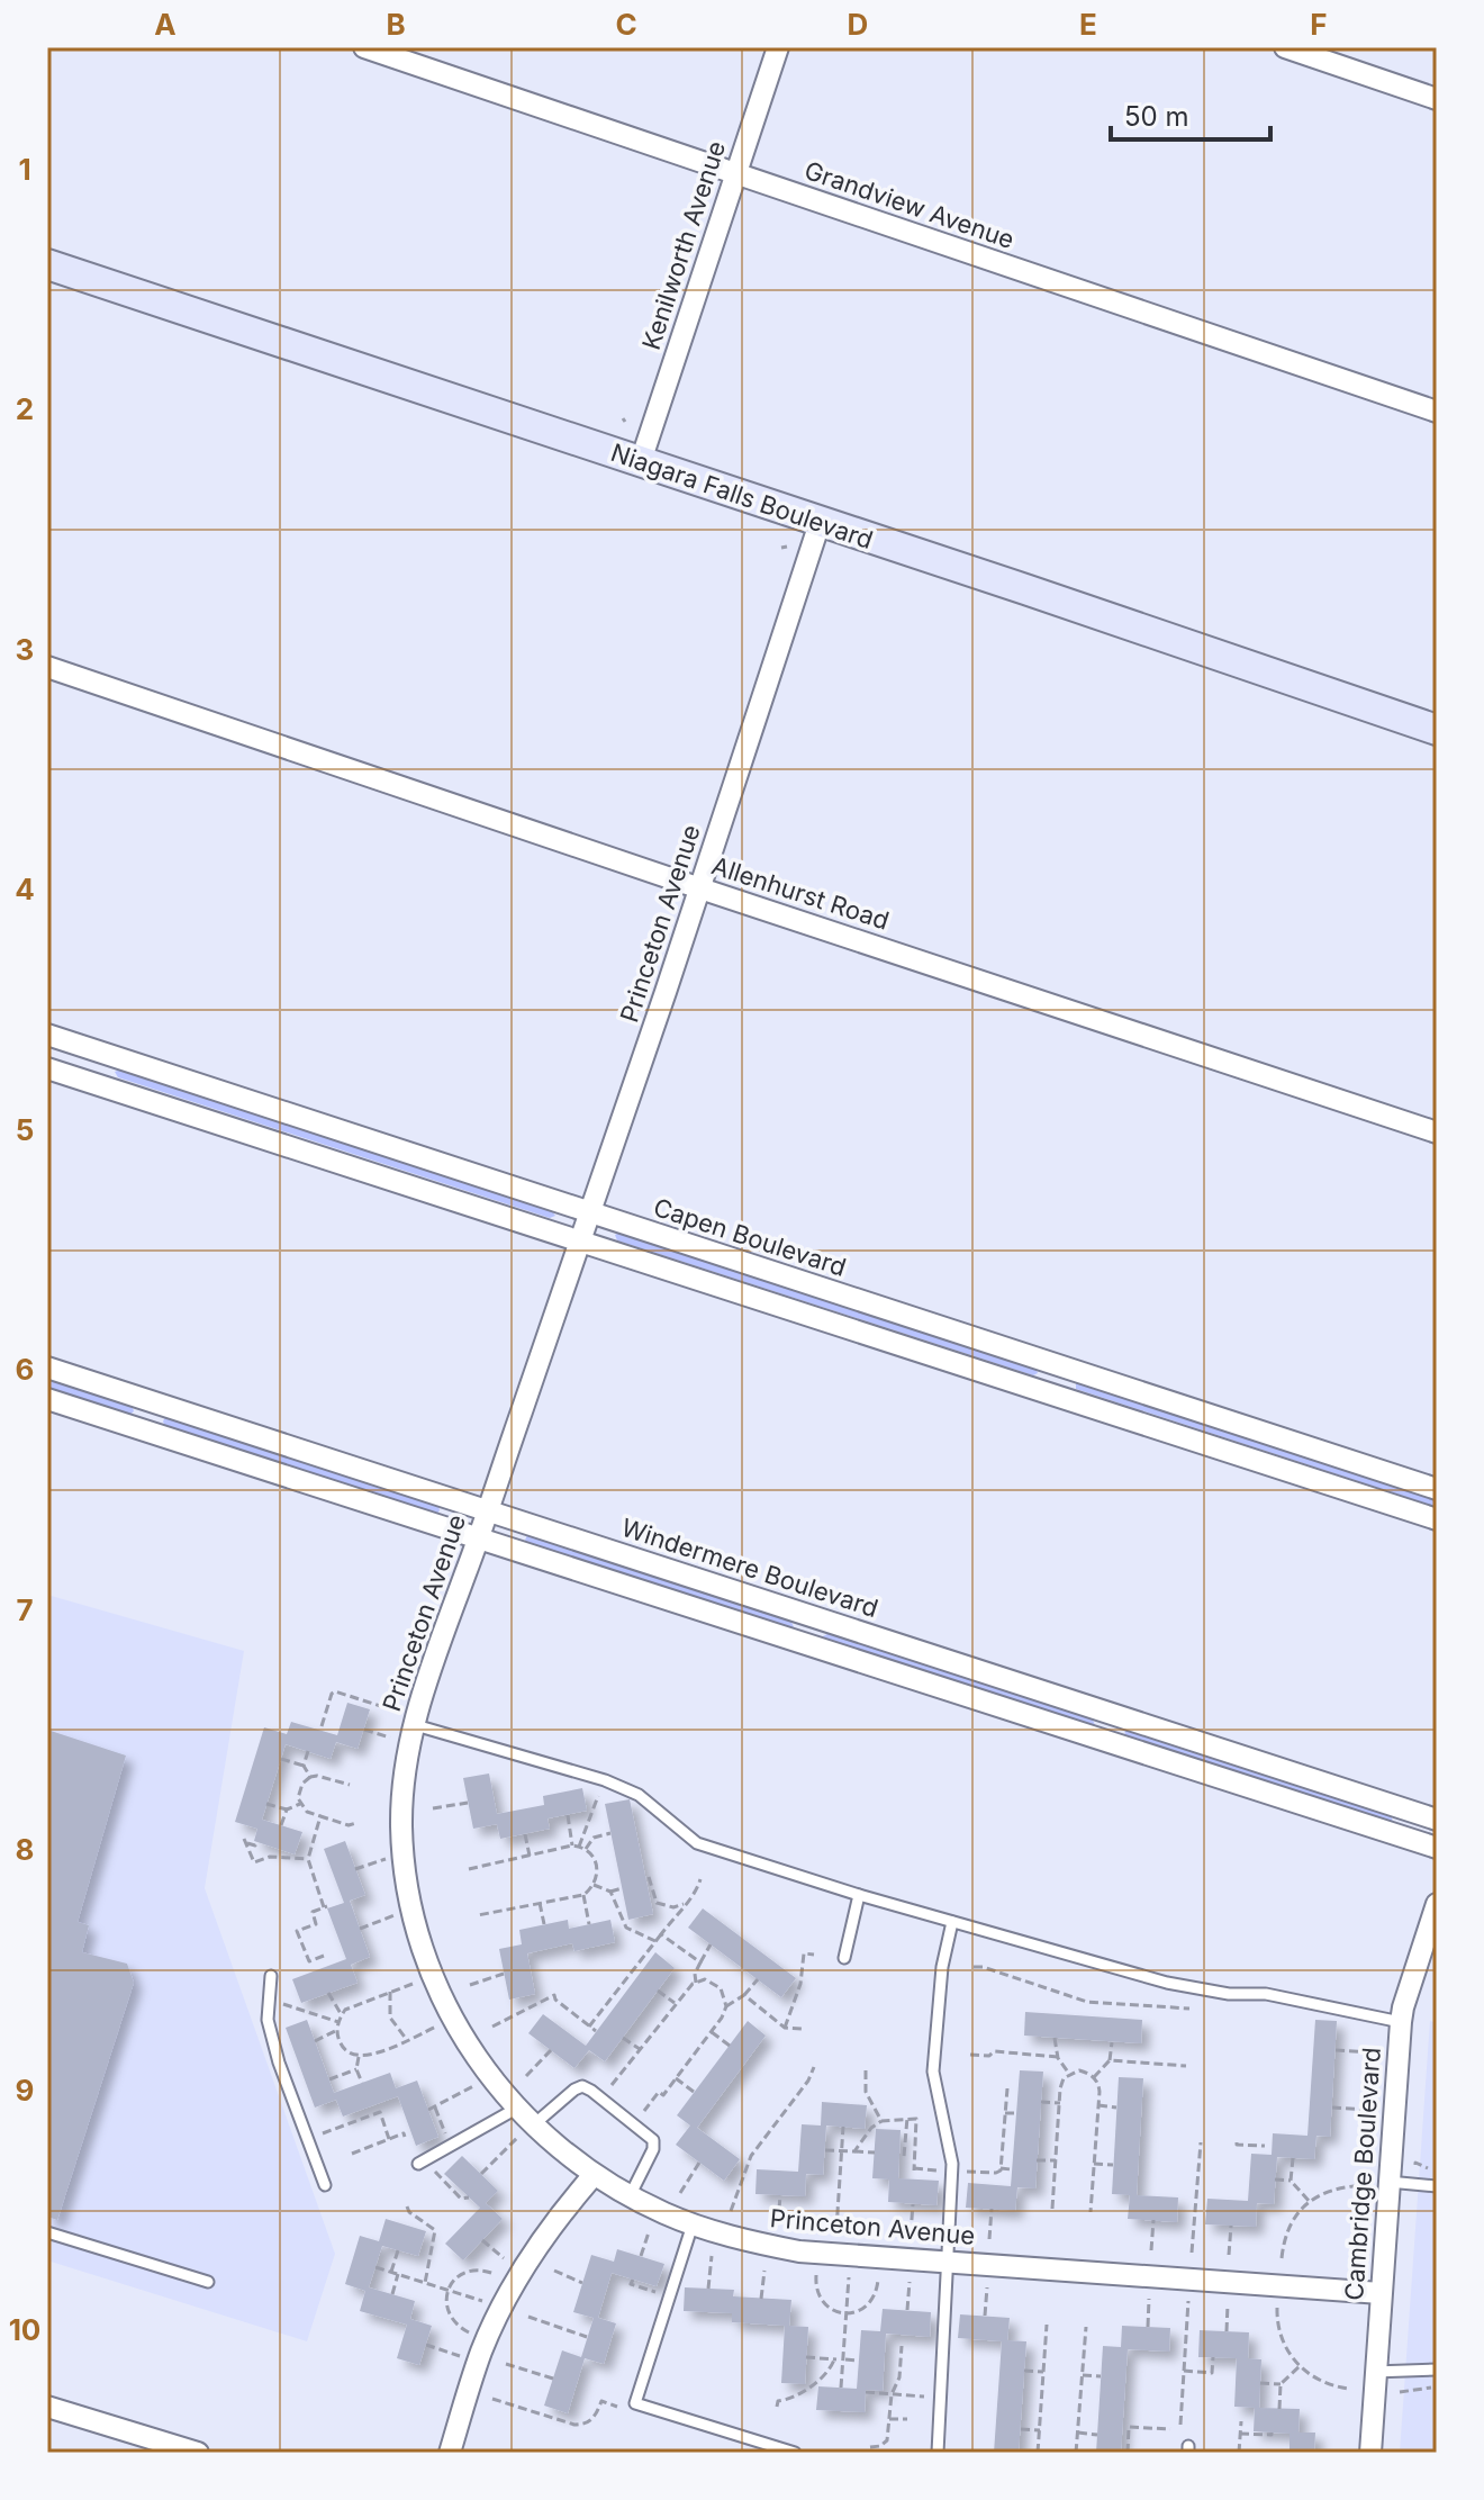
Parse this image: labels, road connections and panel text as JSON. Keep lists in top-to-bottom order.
{
  "streets": {
    "main road": ["Niagara Falls Boulevard"],
    "street": [
      "Grandview Avenue",
      "Kenilworth Avenue",
      "Allenhurst Road",
      "Princeton Avenue",
      "Capen Boulevard",
      "Windermere Boulevard",
      "Cambridge Boulevard"
    ]
  },
  "crossings": [
    ["Grandview Avenue", "Kenilworth Avenue"],
    ["Kenilworth Avenue", "Niagara Falls Boulevard"],
    ["Niagara Falls Boulevard", "Princeton Avenue"],
    ["Allenhurst Road", "Princeton Avenue"],
    ["Princeton Avenue", "Capen Boulevard"],
    ["Princeton Avenue", "Windermere Boulevard"],
    ["Princeton Avenue", "Cambridge Boulevard"]
  ],
  "scale_bar": "50 m",
  "grid": {
    "columns": [
      "A",
      "B",
      "C",
      "D",
      "E",
      "F"
    ],
    "rows": [
      "1",
      "2",
      "3",
      "4",
      "5",
      "6",
      "7",
      "8",
      "9",
      "10"
    ]
  }
}
